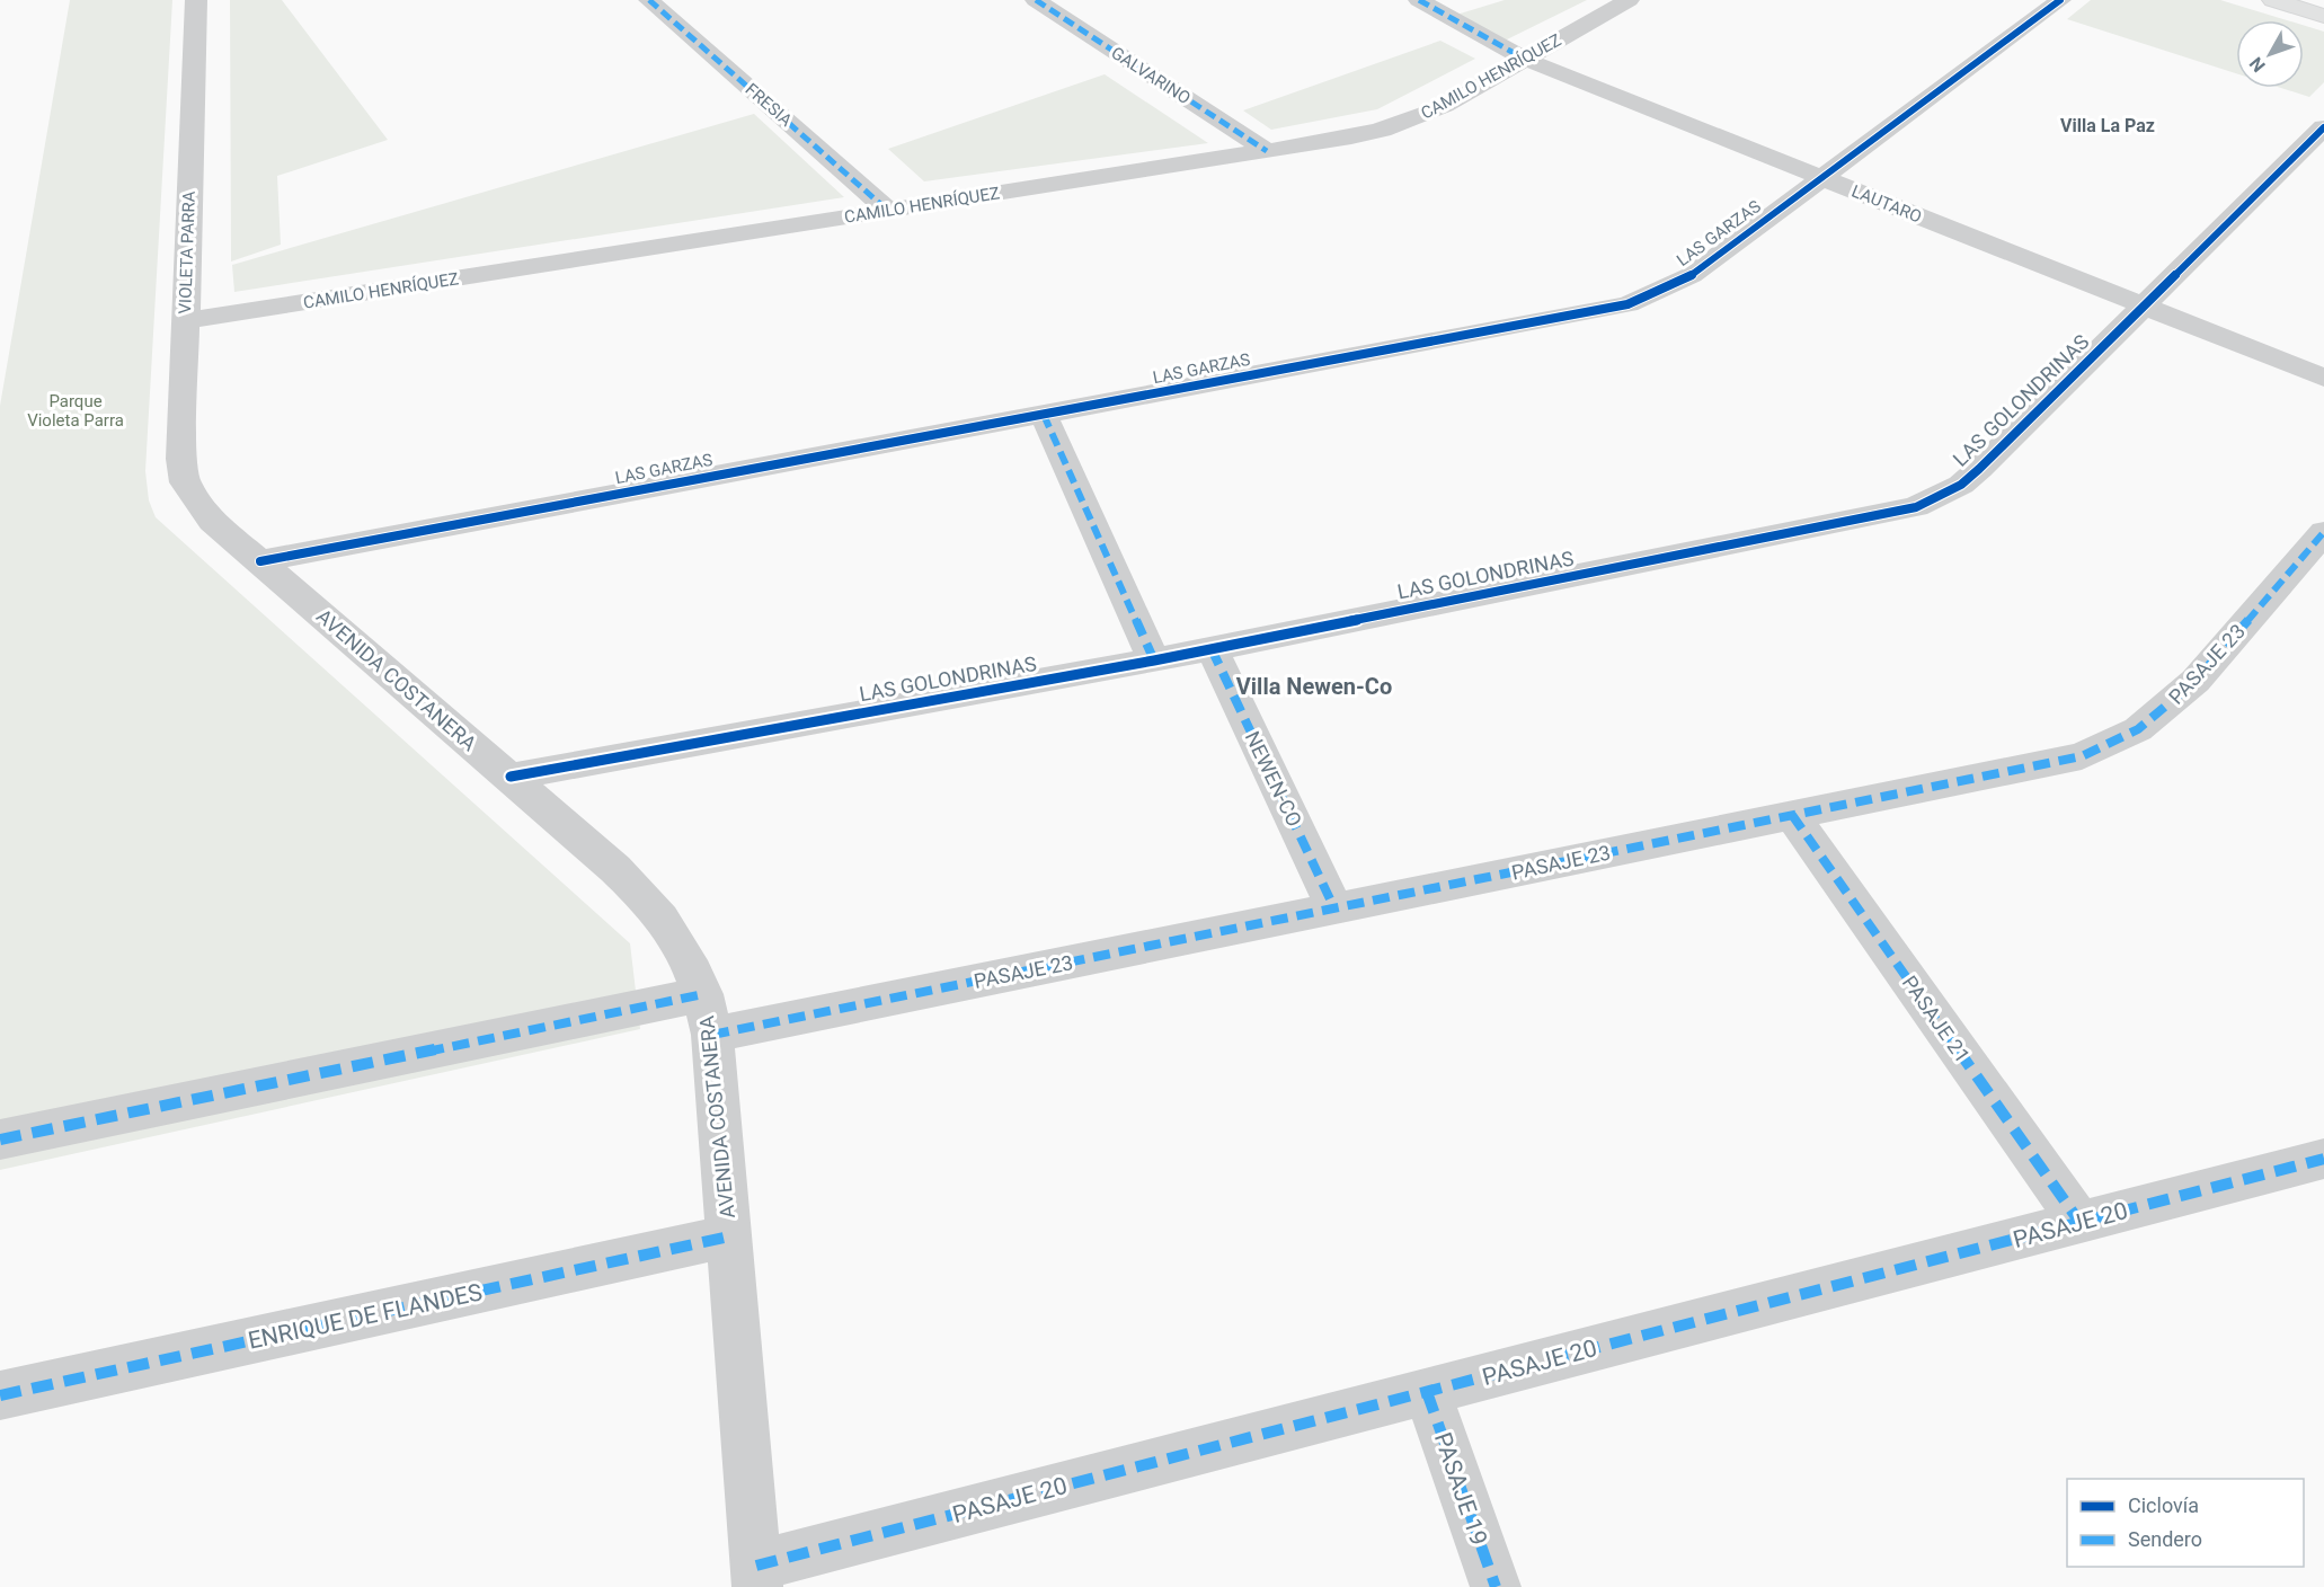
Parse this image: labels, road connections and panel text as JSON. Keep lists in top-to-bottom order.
{
  "streets": {
    "street": [
      "GALVARINO",
      "CAMILO HENRÍQUEZ",
      "FRESIA",
      "LAUTARO",
      "LAS GARZAS",
      "VIOLETA PARRA",
      "LAS GOLONDRINAS",
      "PASAJE 23",
      "AVENIDA COSTANERA",
      "NEWEN-CO",
      "PASAJE 21",
      "PASAJE 20",
      "ENRIQUE DE FLANDES",
      "PASAJE 19"
    ]
  },
  "crossings": [
    ["GALVARINO", "CAMILO HENRÍQUEZ"],
    ["CAMILO HENRÍQUEZ", "FRESIA"],
    ["CAMILO HENRÍQUEZ", "LAUTARO"],
    ["CAMILO HENRÍQUEZ", "VIOLETA PARRA"],
    ["LAUTARO", "LAS GARZAS"],
    ["LAUTARO", "LAS GOLONDRINAS"],
    ["LAS GARZAS", "AVENIDA COSTANERA"],
    ["VIOLETA PARRA", "AVENIDA COSTANERA"],
    ["LAS GOLONDRINAS", "AVENIDA COSTANERA"],
    ["LAS GOLONDRINAS", "NEWEN-CO"],
    ["PASAJE 23", "AVENIDA COSTANERA"],
    ["PASAJE 23", "NEWEN-CO"],
    ["PASAJE 23", "PASAJE 21"],
    ["AVENIDA COSTANERA", "PASAJE 20"],
    ["AVENIDA COSTANERA", "ENRIQUE DE FLANDES"],
    ["PASAJE 21", "PASAJE 20"],
    ["PASAJE 20", "PASAJE 19"]
  ],
  "districts": ["Villa La Paz", "Villa Newen-Co"],
  "parks": ["Parque Violeta Parra"],
  "legend": ["Ciclovía", "Sendero"],
  "north": "bottom left"
}
